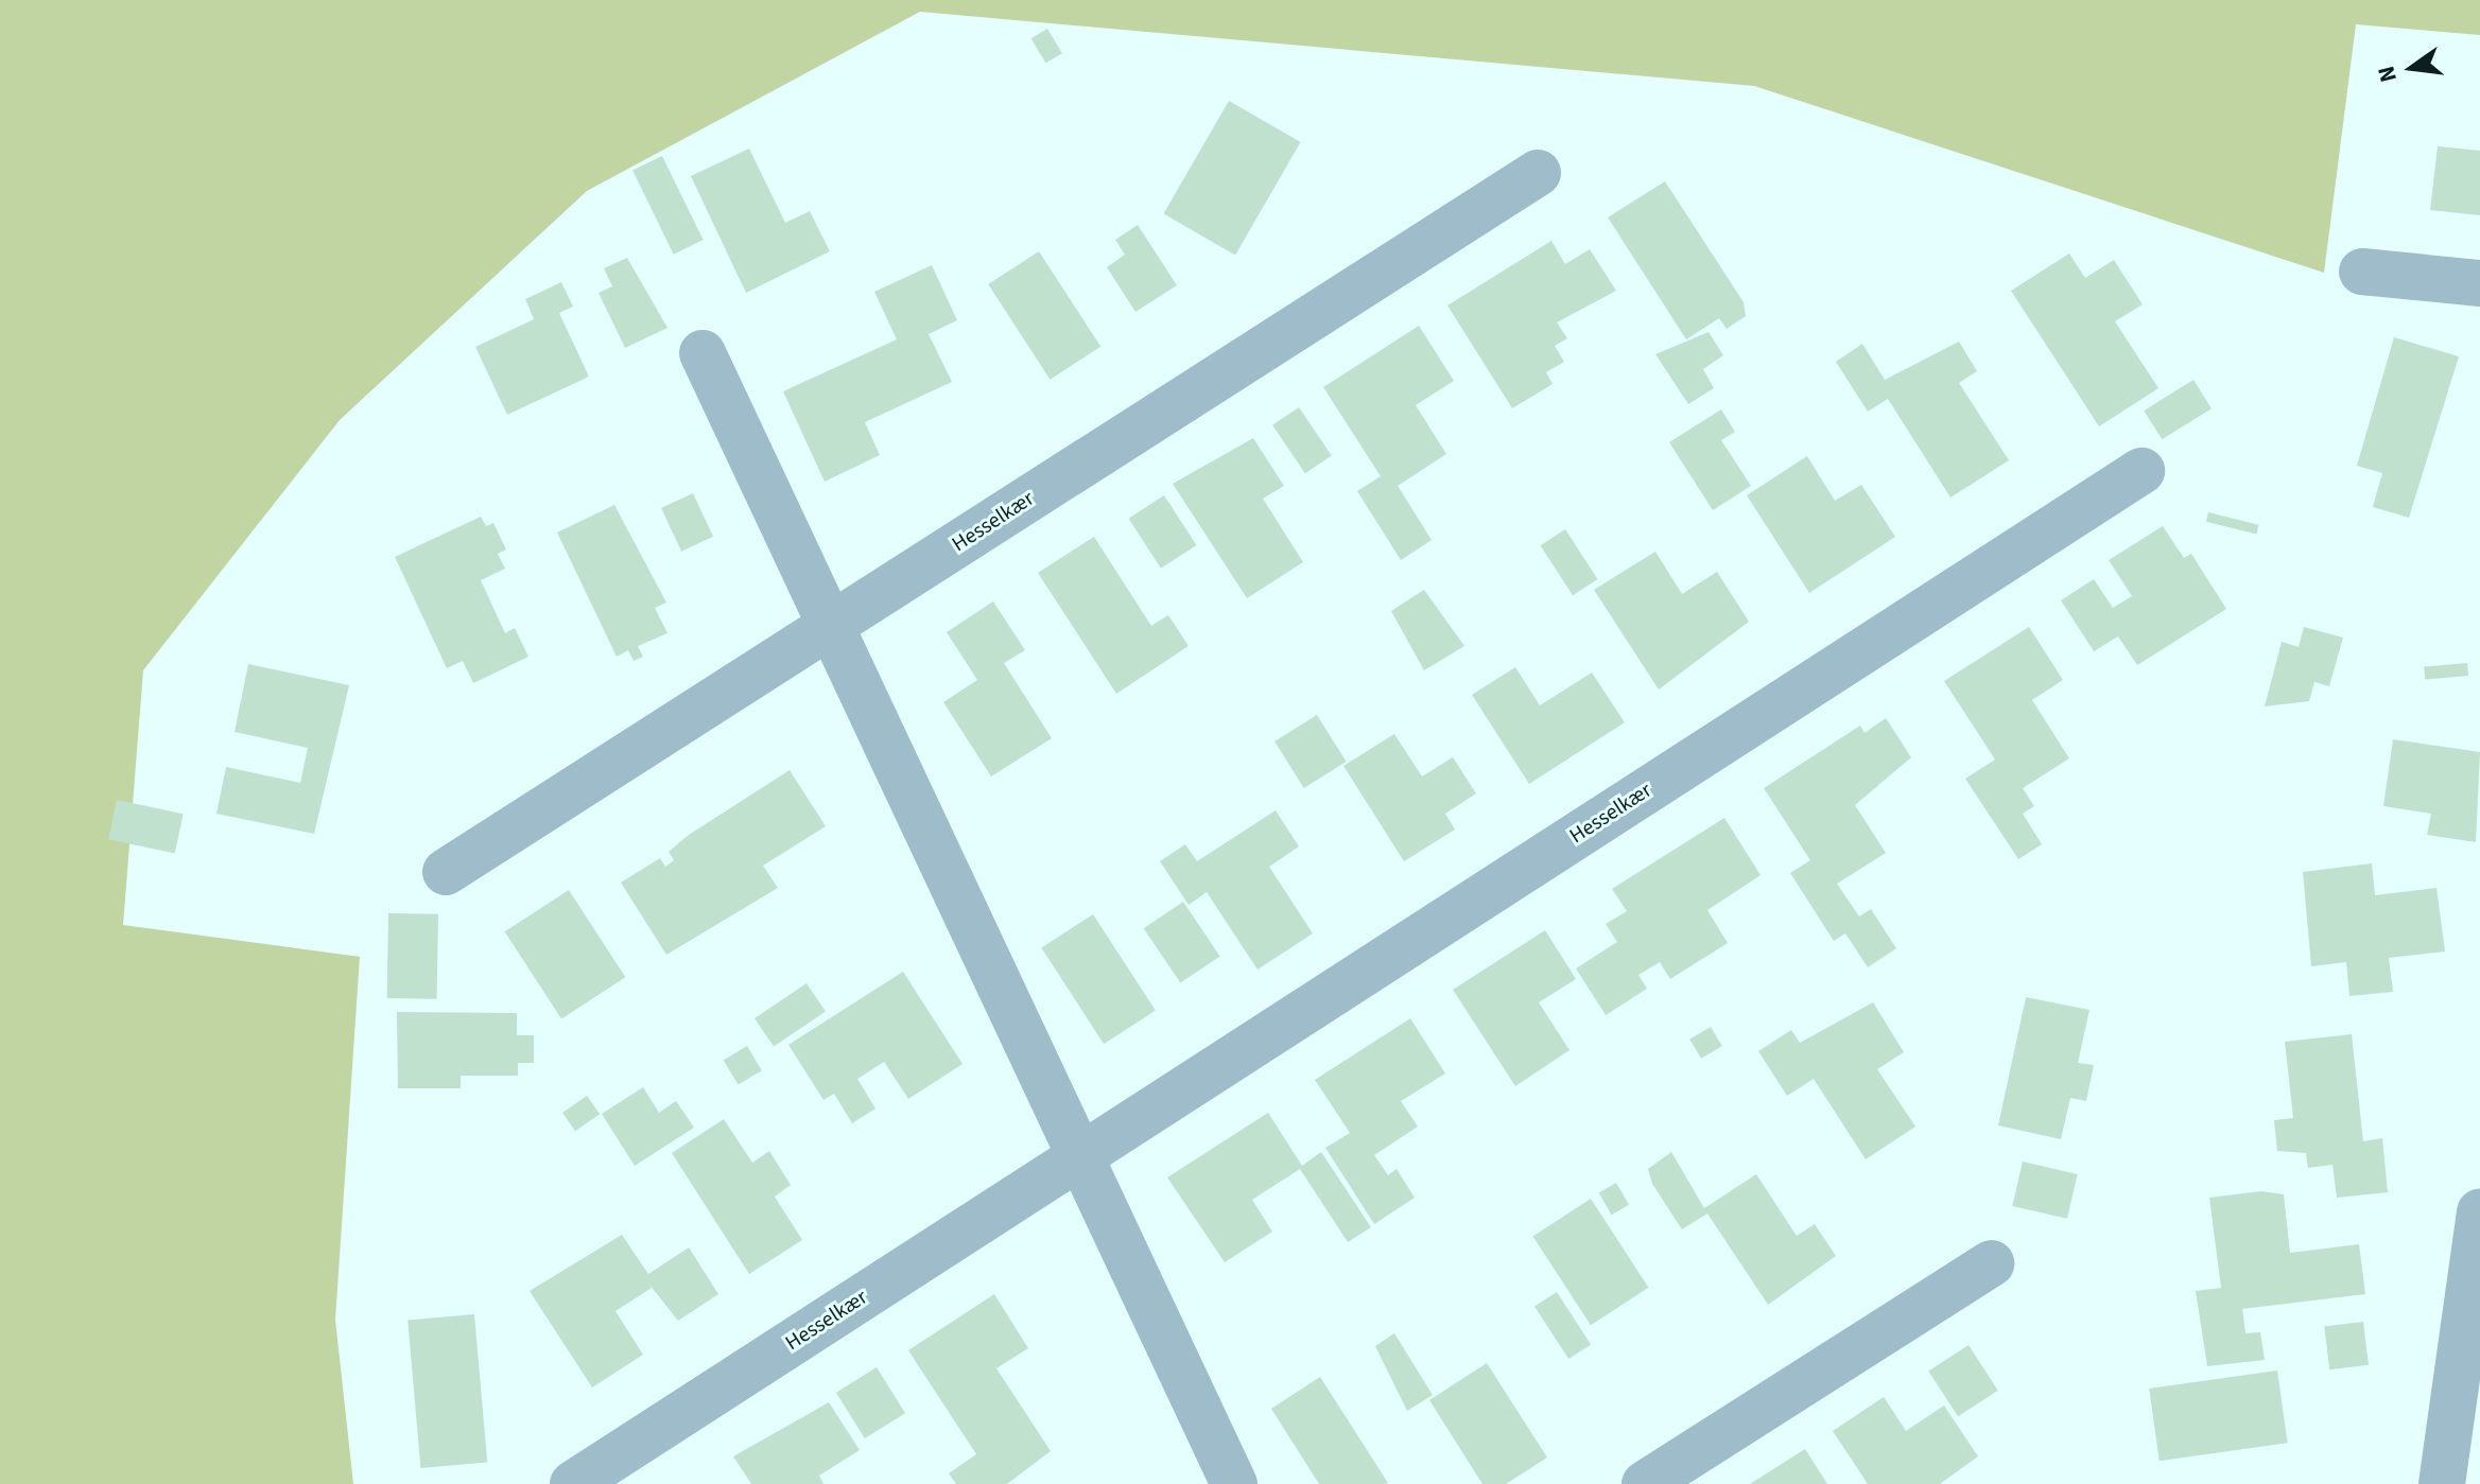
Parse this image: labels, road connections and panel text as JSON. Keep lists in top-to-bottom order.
{
  "streets": {
    "street": ["Hesselkær"]
  },
  "north": "left"
}
